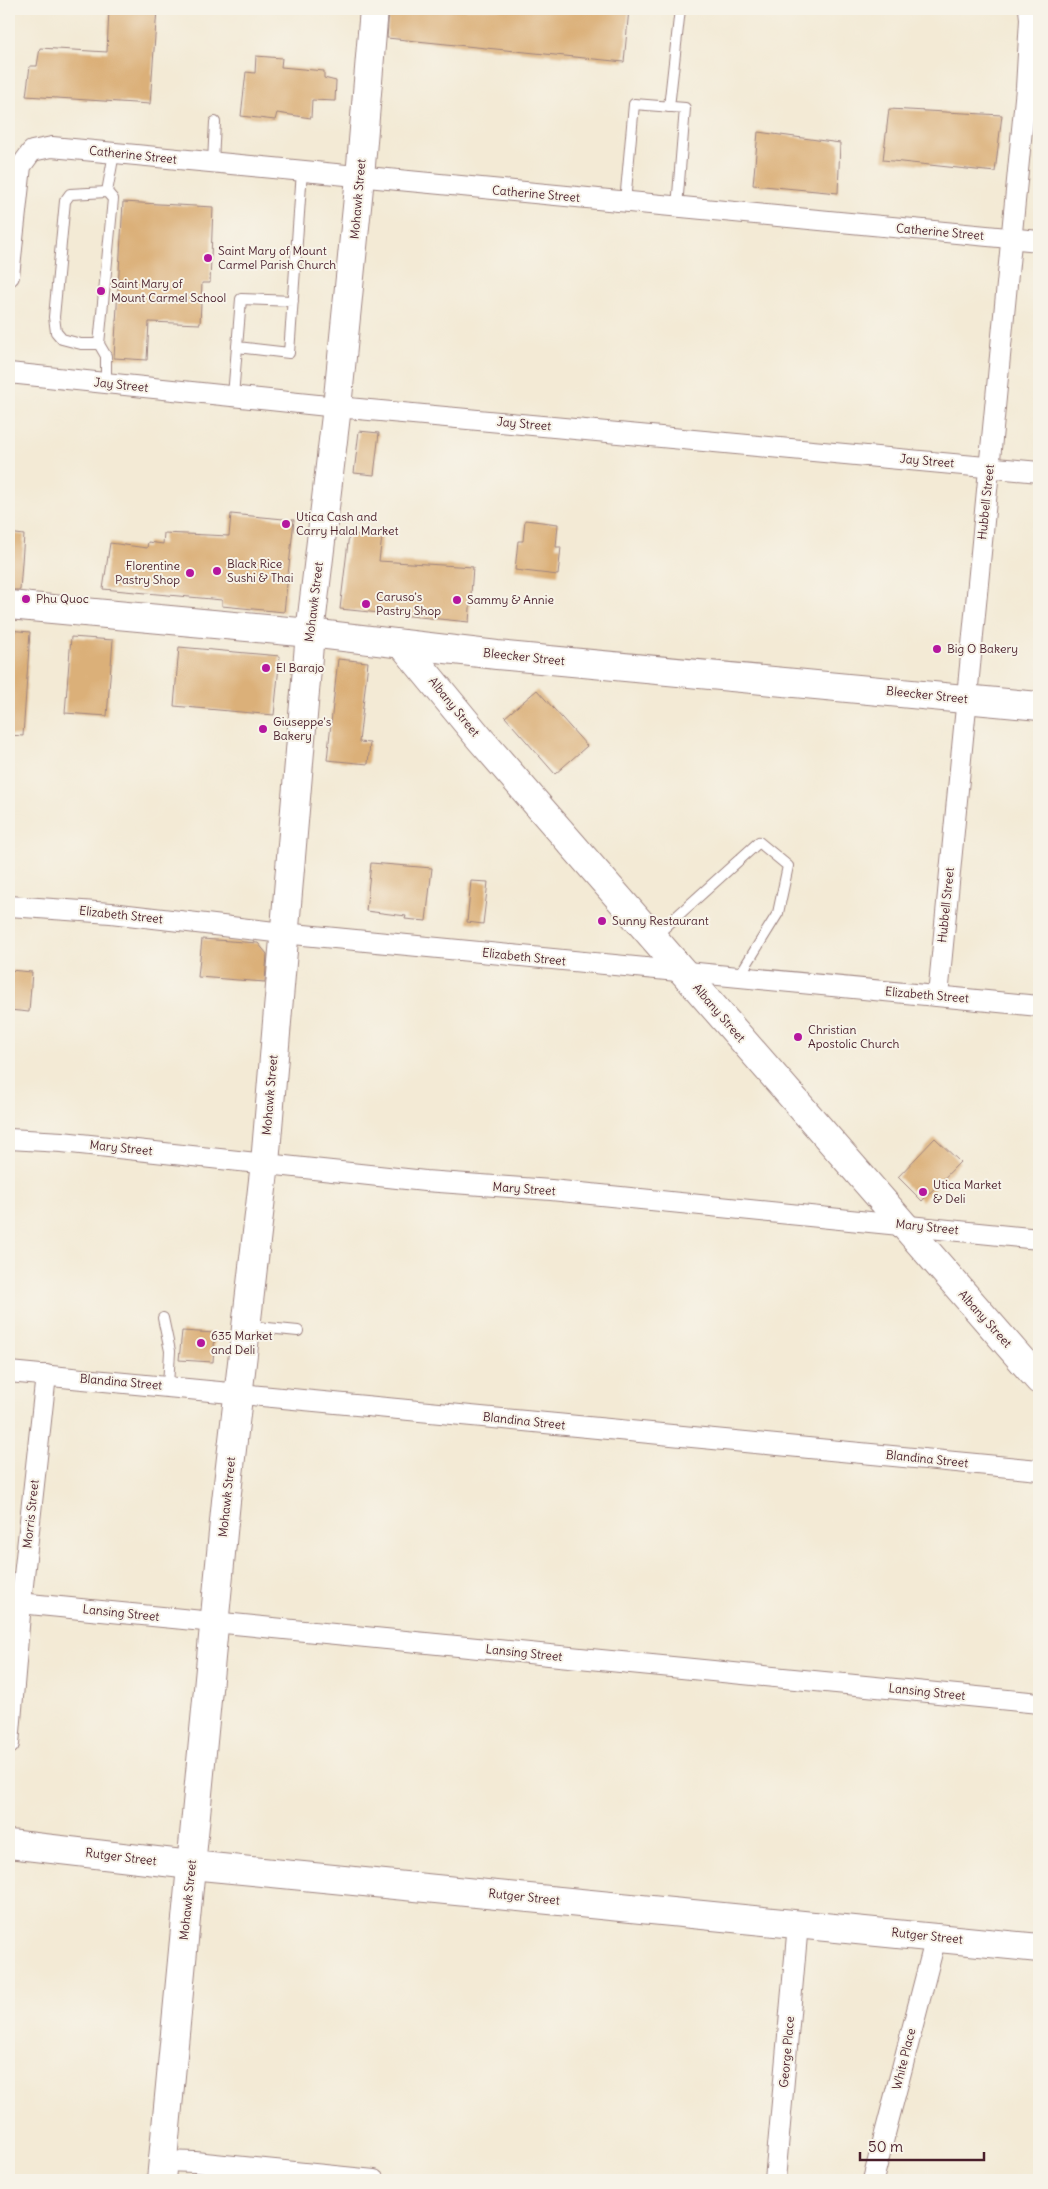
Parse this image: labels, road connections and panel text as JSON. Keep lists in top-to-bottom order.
{
  "streets": {
    "street": [
      "Catherine Street",
      "Mohawk Street",
      "Jay Street",
      "Hubbell Street",
      "Bleecker Street",
      "Albany Street",
      "Elizabeth Street",
      "Mary Street",
      "Blandina Street",
      "Morris Street",
      "Lansing Street",
      "Rutger Street",
      "George Place",
      "White Place"
    ]
  },
  "crossings": [
    ["Catherine Street", "Mohawk Street"],
    ["Catherine Street", "Hubbell Street"],
    ["Mohawk Street", "Jay Street"],
    ["Mohawk Street", "Bleecker Street"],
    ["Mohawk Street", "Elizabeth Street"],
    ["Mohawk Street", "Mary Street"],
    ["Mohawk Street", "Blandina Street"],
    ["Mohawk Street", "Lansing Street"],
    ["Mohawk Street", "Rutger Street"],
    ["Jay Street", "Hubbell Street"],
    ["Hubbell Street", "Bleecker Street"],
    ["Hubbell Street", "Elizabeth Street"],
    ["Bleecker Street", "Albany Street"],
    ["Albany Street", "Elizabeth Street"],
    ["Albany Street", "Mary Street"],
    ["Blandina Street", "Morris Street"],
    ["Morris Street", "Lansing Street"],
    ["Rutger Street", "George Place"],
    ["Rutger Street", "White Place"]
  ],
  "places": [
    "Saint Mary of Mount Carmel Parish Church",
    "Saint Mary of Mount Carmel School",
    "Utica Cash and Carry Halal Market",
    "Black Rice Sushi & Thai",
    "Florentine Pastry Shop",
    "Phu Quoc",
    "Sammy & Annie",
    "Caruso's Pastry Shop",
    "Big O Bakery",
    "El Barajo",
    "Giuseppe's Bakery",
    "Sunny Restaurant",
    "Christian Apostolic Church",
    "Utica Market & Deli",
    "635 Market and Deli"
  ],
  "scale_bar": "50 m"
}
